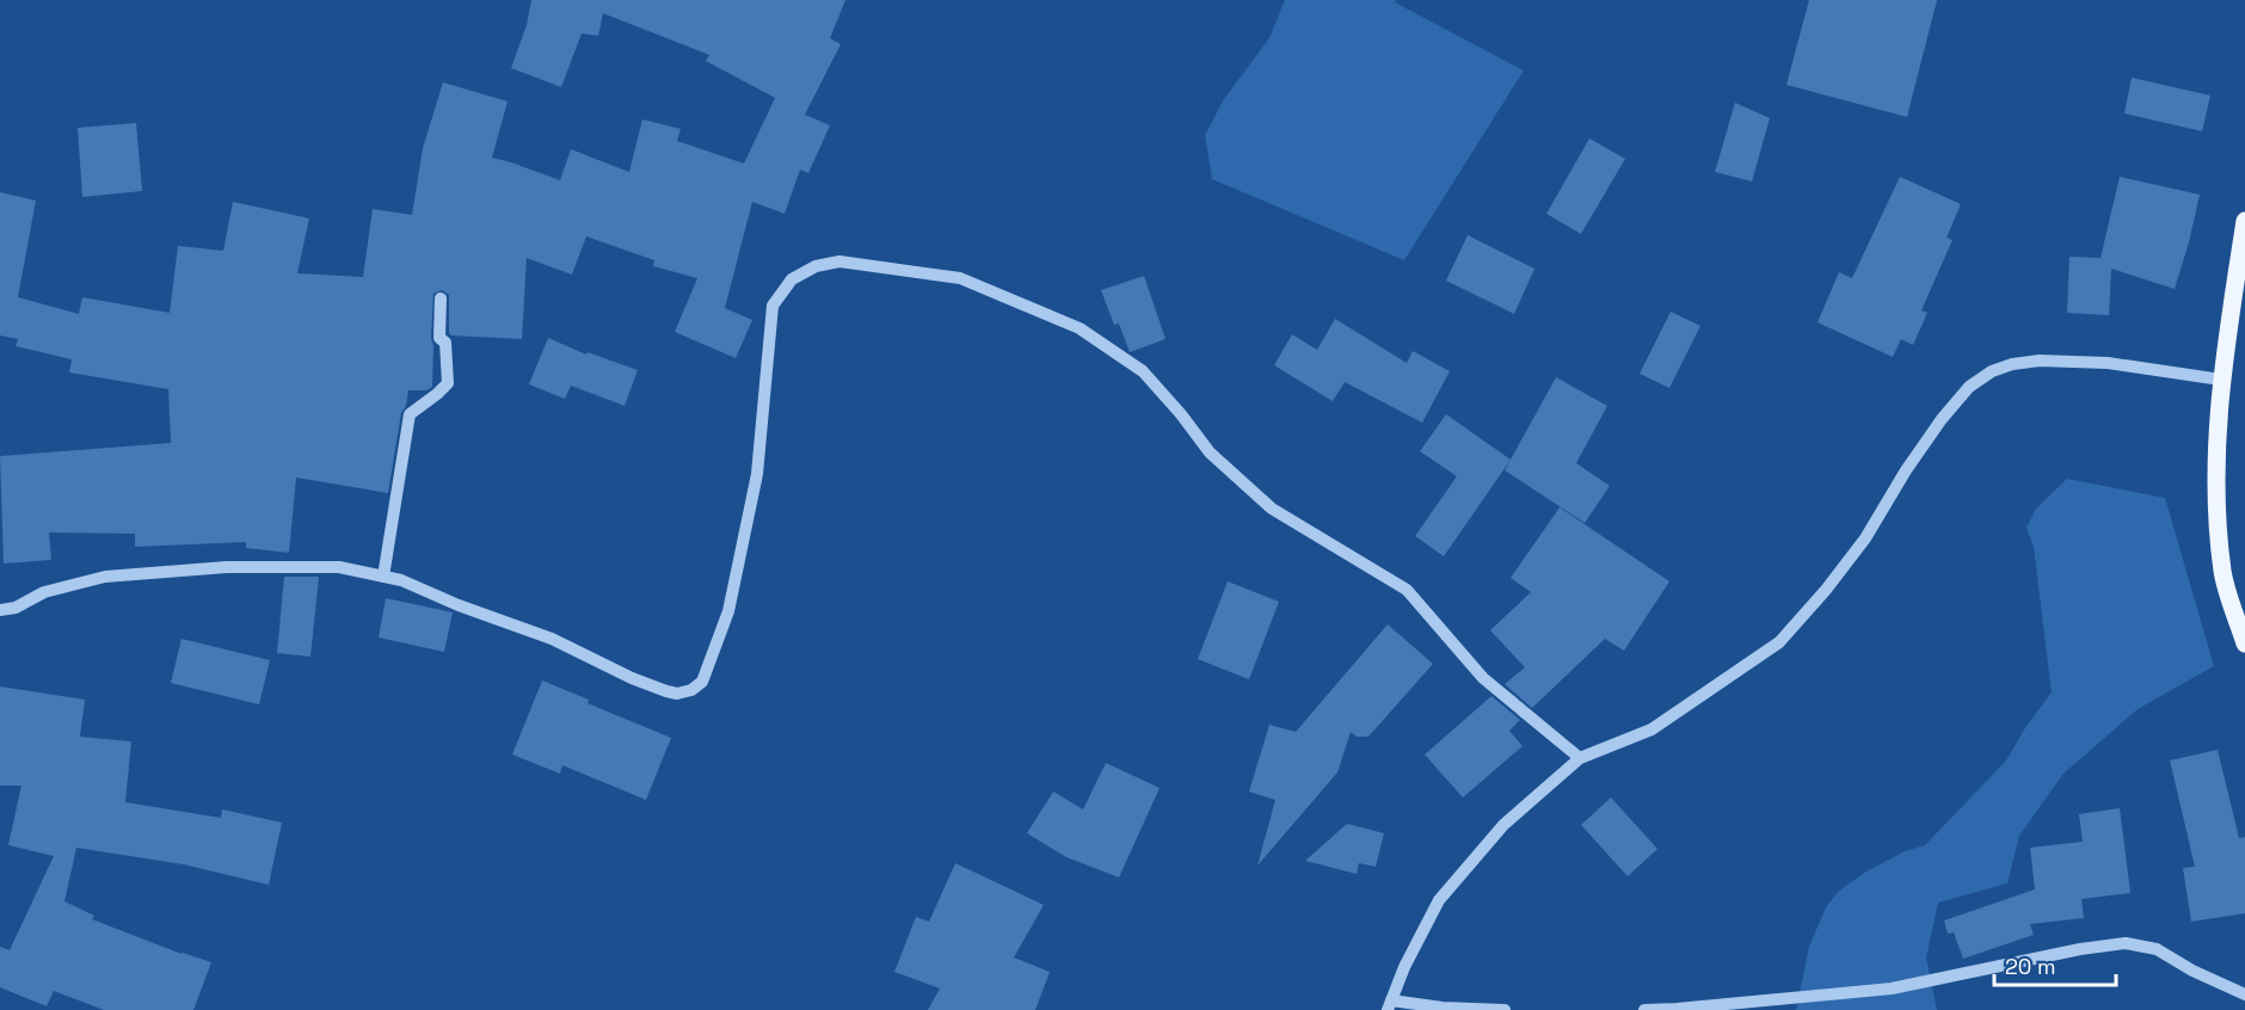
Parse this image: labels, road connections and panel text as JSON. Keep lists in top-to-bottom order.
{
  "scale_bar": "20 m"
}
